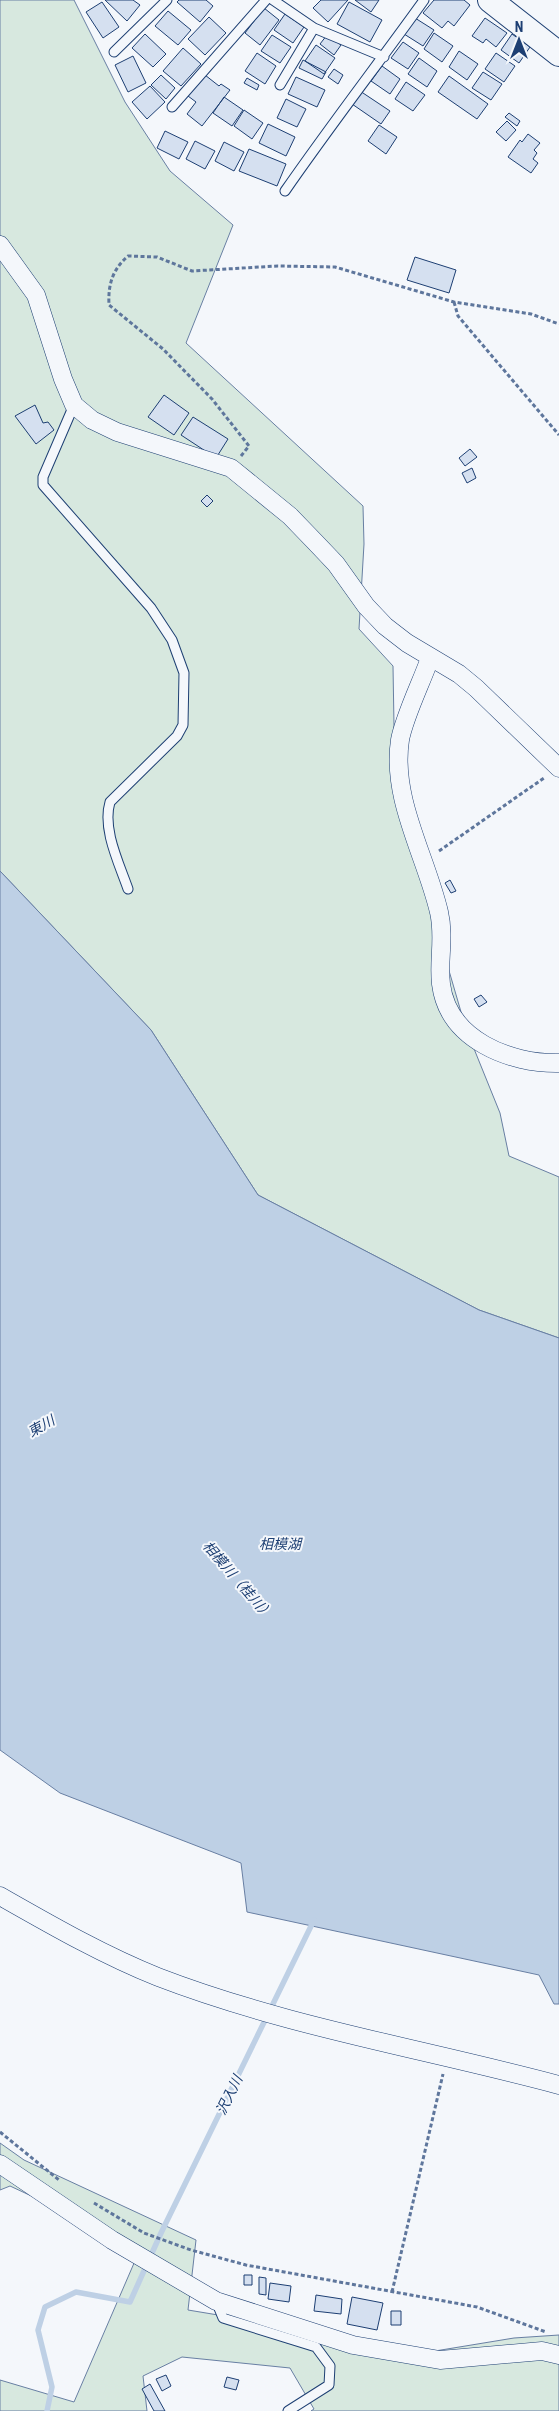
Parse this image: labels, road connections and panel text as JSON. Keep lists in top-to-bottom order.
{
  "water": [
    "東川",
    "相模湖",
    "相模川（桂川）",
    "沢入川"
  ],
  "north": "top"
}
